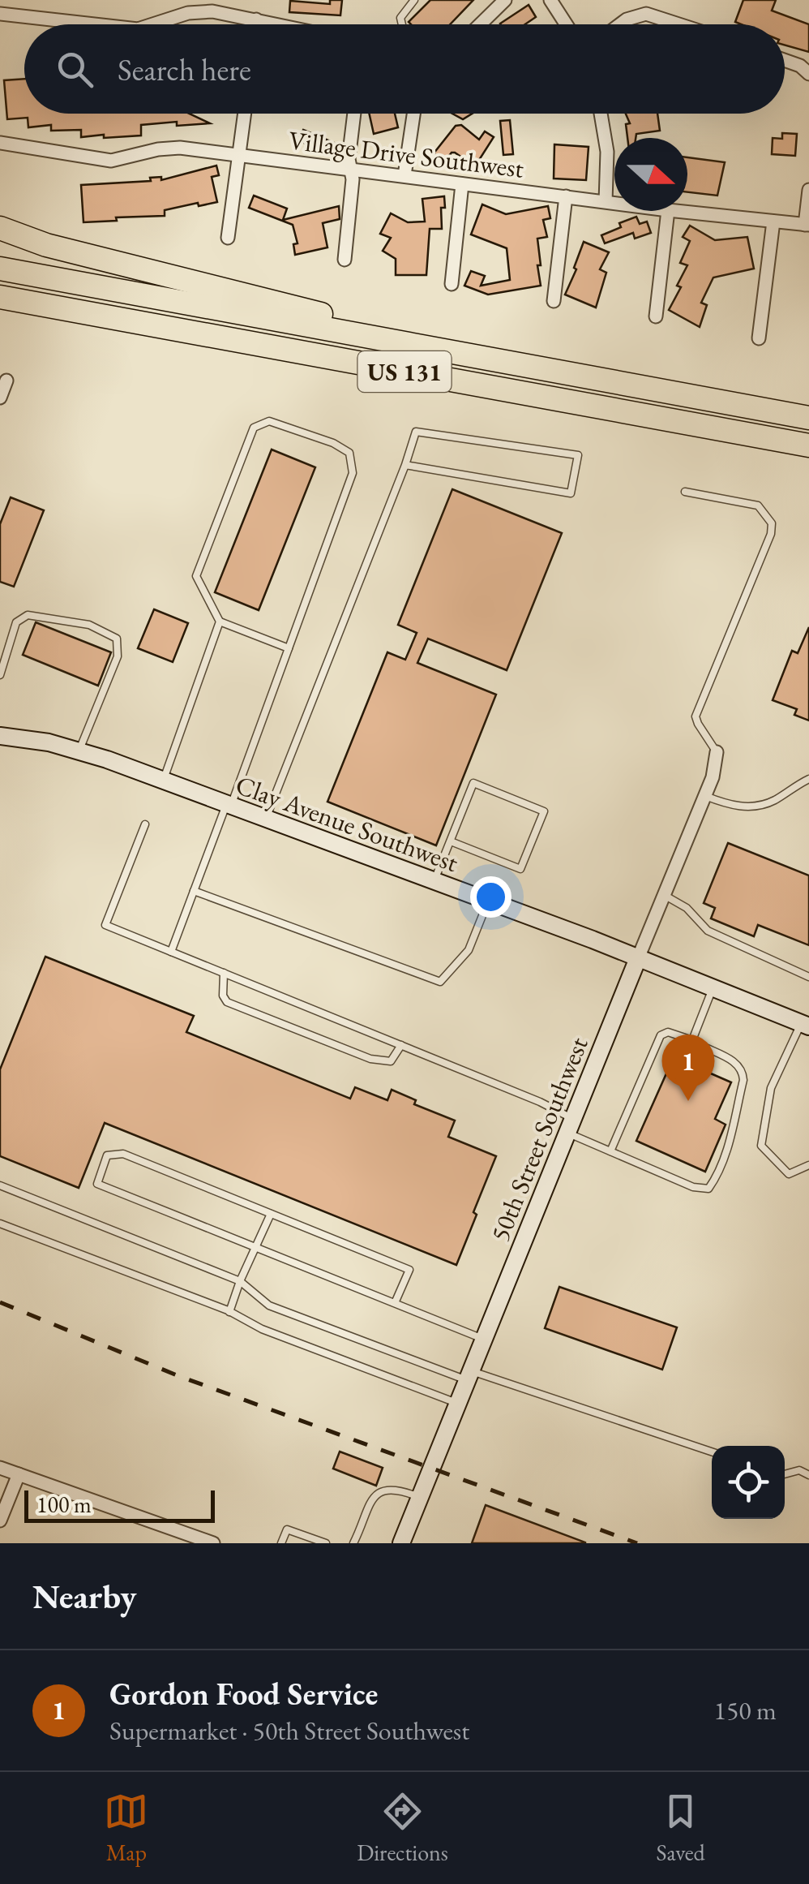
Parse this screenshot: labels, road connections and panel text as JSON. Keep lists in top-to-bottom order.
{
  "streets": {
    "highway": ["US 131"],
    "street": ["Village Drive Southwest", "Clay Avenue Southwest", "50th Street Southwest"]
  },
  "crossings": [
    ["Clay Avenue Southwest", "50th Street Southwest"]
  ],
  "scale_bar": "100 m",
  "north": "right",
  "page": {
    "search": "Search here",
    "pins": "1",
    "scale": "100 m",
    "heading": "Nearby",
    "list": [
      {
        "mark": "1",
        "name": "Gordon Food Service",
        "note": "Supermarket · 50th Street Southwest",
        "value": "150 m"
      }
    ],
    "nav": ["Map", "Directions", "Saved"]
  }
}
